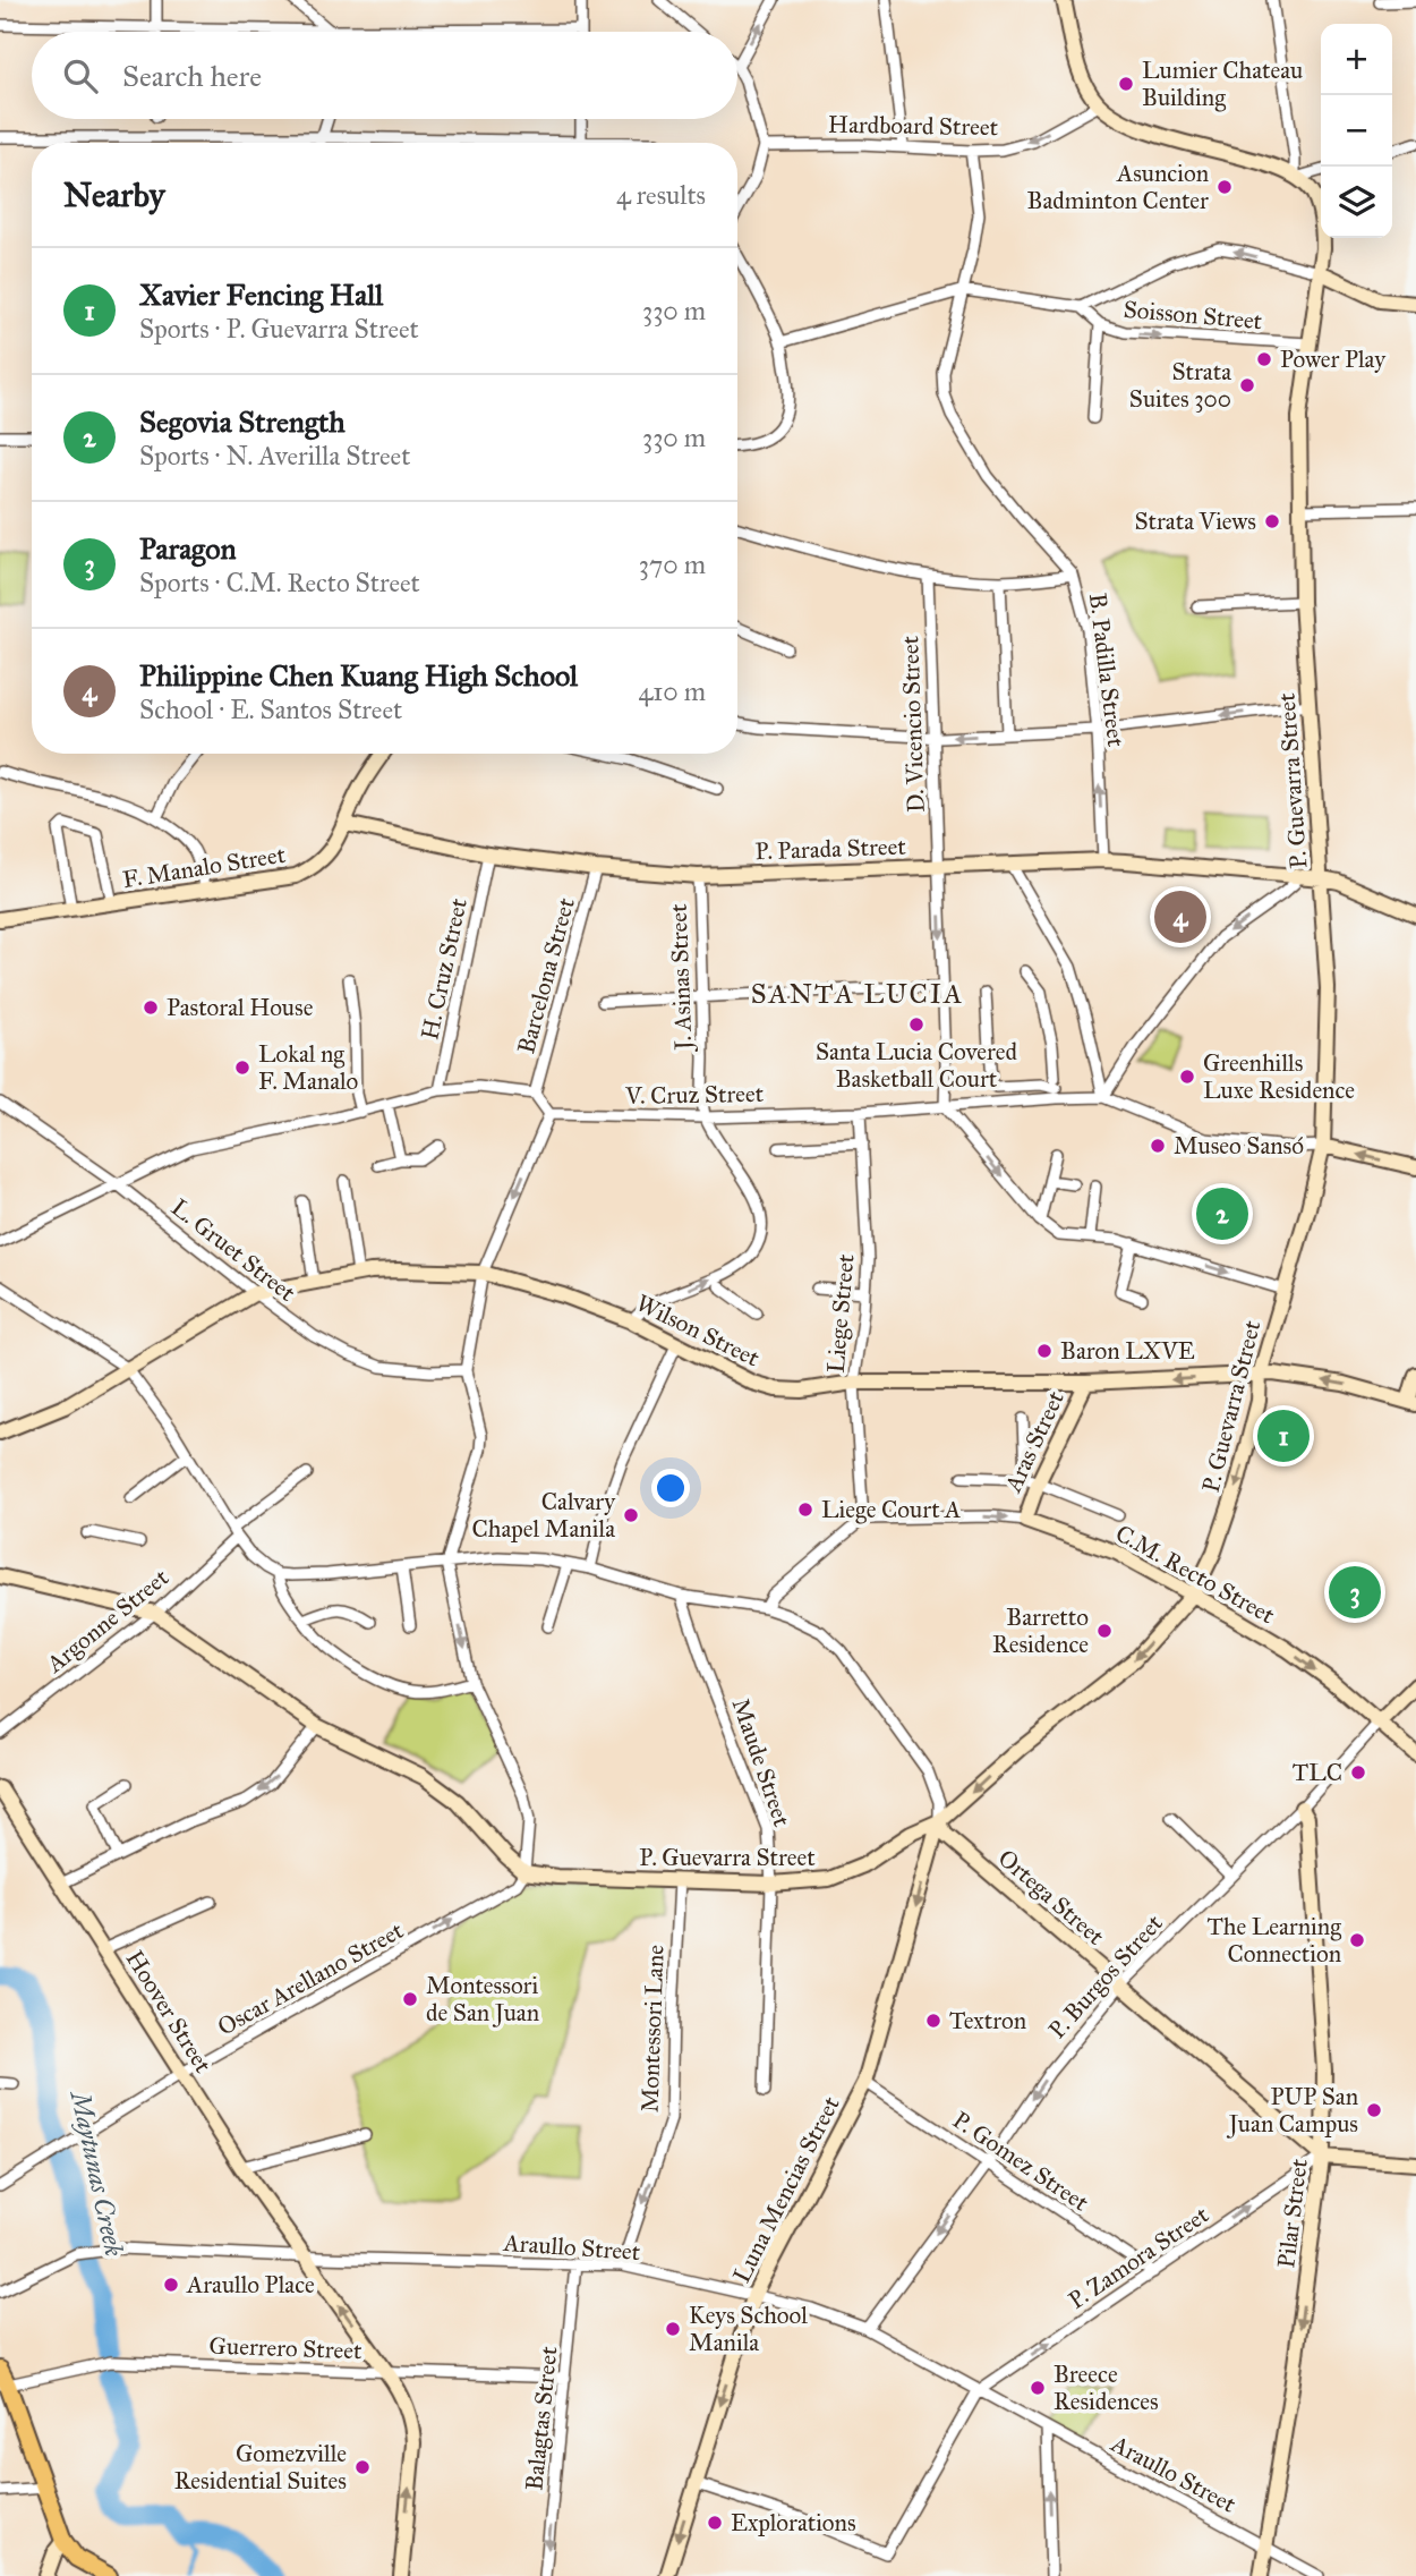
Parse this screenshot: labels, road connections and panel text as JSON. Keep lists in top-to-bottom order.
{
  "streets": {
    "main road": [
      "P. Guevarra Street",
      "P. Parada Street",
      "F. Manalo Street",
      "V. Cruz Street",
      "Wilson Street",
      "Aras Street",
      "C.M. Recto Street",
      "Ortega Street",
      "P. Burgos Street",
      "Hoover Street",
      "Luna Mencias Street",
      "Pilar Street"
    ],
    "street": [
      "Hardboard Street",
      "Soisson Street",
      "B. Padilla Street",
      "D. Vicencio Street",
      "H. Cruz Street",
      "Barcelona Street",
      "J. Asinas Street",
      "L. Gruet Street",
      "Liege Street",
      "Argonne Street",
      "Maude Street",
      "Oscar Arellano Street",
      "Montessori Lane",
      "P. Gomez Street",
      "Araullo Street",
      "P. Zamora Street",
      "Guerrero Street",
      "Balagtas Street"
    ]
  },
  "crossings": [
    ["Hardboard Street", "B. Padilla Street"],
    ["Soisson Street", "P. Guevarra Street"],
    ["B. Padilla Street", "P. Parada Street"],
    ["D. Vicencio Street", "P. Parada Street"],
    ["D. Vicencio Street", "V. Cruz Street"],
    ["P. Guevarra Street", "P. Parada Street"],
    ["P. Guevarra Street", "V. Cruz Street"],
    ["P. Guevarra Street", "Wilson Street"],
    ["P. Guevarra Street", "C.M. Recto Street"],
    ["P. Guevarra Street", "Maude Street"],
    ["P. Guevarra Street", "Ortega Street"],
    ["P. Guevarra Street", "Oscar Arellano Street"],
    ["P. Guevarra Street", "Montessori Lane"],
    ["P. Guevarra Street", "Luna Mencias Street"],
    ["P. Parada Street", "F. Manalo Street"],
    ["P. Parada Street", "H. Cruz Street"],
    ["P. Parada Street", "Barcelona Street"],
    ["P. Parada Street", "J. Asinas Street"],
    ["J. Asinas Street", "V. Cruz Street"],
    ["V. Cruz Street", "Liege Street"],
    ["L. Gruet Street", "Wilson Street"],
    ["Liege Street", "Wilson Street"],
    ["Liege Street", "C.M. Recto Street"],
    ["Wilson Street", "Aras Street"],
    ["Aras Street", "C.M. Recto Street"],
    ["C.M. Recto Street", "P. Burgos Street"],
    ["Ortega Street", "P. Burgos Street"],
    ["Ortega Street", "Luna Mencias Street"],
    ["Ortega Street", "Pilar Street"],
    ["Ortega Street", "P. Zamora Street"],
    ["P. Burgos Street", "P. Gomez Street"],
    ["P. Burgos Street", "Pilar Street"],
    ["P. Burgos Street", "Araullo Street"],
    ["Oscar Arellano Street", "Hoover Street"],
    ["Hoover Street", "Araullo Street"],
    ["Hoover Street", "Guerrero Street"],
    ["Montessori Lane", "Araullo Street"],
    ["P. Gomez Street", "Luna Mencias Street"],
    ["P. Gomez Street", "P. Zamora Street"],
    ["Luna Mencias Street", "Araullo Street"],
    ["Pilar Street", "Araullo Street"],
    ["Pilar Street", "P. Zamora Street"],
    ["Araullo Street", "P. Zamora Street"],
    ["Araullo Street", "Balagtas Street"],
    ["Guerrero Street", "Balagtas Street"]
  ],
  "one_way": [
    "Hardboard Street",
    "C.M. Recto Street",
    "P. Burgos Street",
    "Oscar Arellano Street",
    "Hoover Street",
    "Montessori Lane",
    "Luna Mencias Street",
    "Pilar Street",
    "P. Zamora Street",
    "Balagtas Street"
  ],
  "districts": ["SANTA LUCIA"],
  "water": ["Maytunas Creek"],
  "places": [
    "Lumier Chateau Building",
    "Asuncion Badminton Center",
    "Power Play",
    "Strata Suites 300",
    "Strata Views",
    "Pastoral House",
    "Santa Lucia Covered Basketball Court",
    "Lokal ng F. Manalo",
    "Greenhills Luxe Residence",
    "Museo Sansó",
    "Baron LXVE",
    "Liege Court A",
    "Calvary Chapel Manila",
    "Barretto Residence",
    "TLC",
    "The Learning Connection",
    "Montessori de San Juan",
    "Textron",
    "PUP San Juan Campus",
    "Araullo Place",
    "Keys School Manila",
    "Breece Residences",
    "Gomezville Residential Suites",
    "Explorations"
  ],
  "page": {
    "map_buttons": ["+", "−"],
    "search": "Search here",
    "heading": ["Nearby", "4 results"],
    "list": [
      {
        "mark": "1",
        "name": "Xavier Fencing Hall",
        "note": "Sports · P. Guevarra Street",
        "value": "330 m"
      },
      {
        "mark": "2",
        "name": "Segovia Strength",
        "note": "Sports · N. Averilla Street",
        "value": "330 m"
      },
      {
        "mark": "3",
        "name": "Paragon",
        "note": "Sports · C.M. Recto Street",
        "value": "370 m"
      },
      {
        "mark": "4",
        "name": "Philippine Chen Kuang High School",
        "note": "School · E. Santos Street",
        "value": "410 m"
      }
    ],
    "pins": [
      "4",
      "2",
      "1",
      "3"
    ]
  }
}
